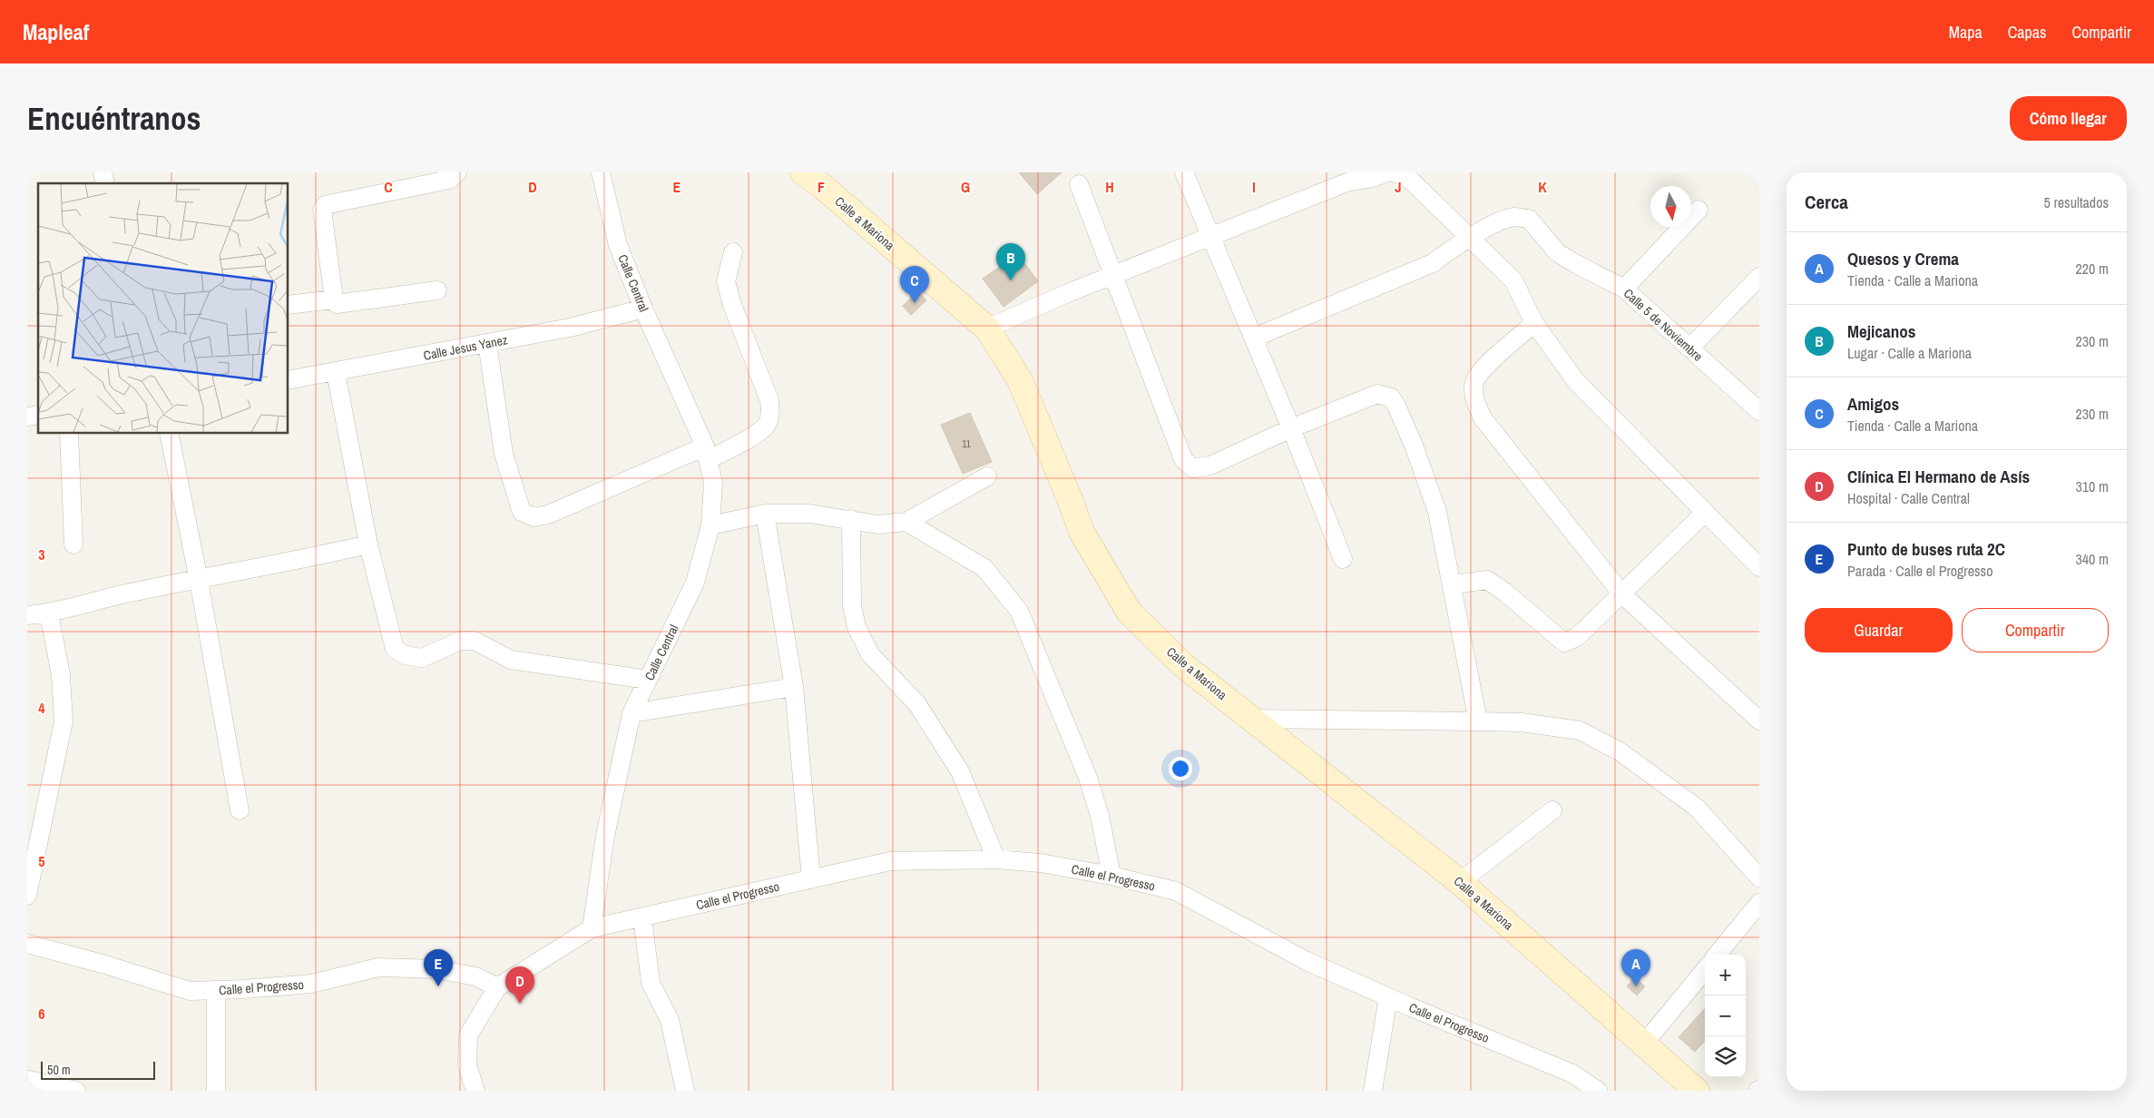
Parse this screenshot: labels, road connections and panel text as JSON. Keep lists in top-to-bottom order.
{
  "streets": {
    "main road": ["Calle a Mariona"],
    "street": [
      "Calle Central",
      "Calle 5 de Noviembre",
      "Calle Jesus Yanez",
      "Calle el Progresso"
    ]
  },
  "crossings": [
    ["Calle Central", "Calle Jesus Yanez"],
    ["Calle Central", "Calle el Progresso"]
  ],
  "house_numbers": ["11"],
  "scale_bar": "50 m",
  "north": "bottom",
  "page": {
    "header": "Mapleaf",
    "nav": ["Mapa", "Capas", "Compartir"],
    "buttons": [
      "Cómo llegar",
      ["Guardar", "Compartir"]
    ],
    "title": "Encuéntranos",
    "heading": ["Cerca", "5 resultados"],
    "list": [
      {
        "mark": "A",
        "name": "Quesos y Crema",
        "note": "Tienda · Calle a Mariona",
        "value": "220 m"
      },
      {
        "mark": "B",
        "name": "Mejicanos",
        "note": "Lugar · Calle a Mariona",
        "value": "230 m"
      },
      {
        "mark": "C",
        "name": "Amigos",
        "note": "Tienda · Calle a Mariona",
        "value": "230 m"
      },
      {
        "mark": "D",
        "name": "Clínica El Hermano de Asís",
        "note": "Hospital · Calle Central",
        "value": "310 m"
      },
      {
        "mark": "E",
        "name": "Punto de buses ruta 2C",
        "note": "Parada · Calle el Progresso",
        "value": "340 m"
      }
    ],
    "pins": [
      "B",
      "C",
      "A",
      "E",
      "D"
    ],
    "map_buttons": ["+", "−"],
    "scale": "50 m"
  },
  "grid": {
    "columns": [
      "C",
      "D",
      "E",
      "F",
      "G",
      "H",
      "I",
      "J",
      "K"
    ],
    "rows": [
      "3",
      "4",
      "5",
      "6"
    ]
  }
}
